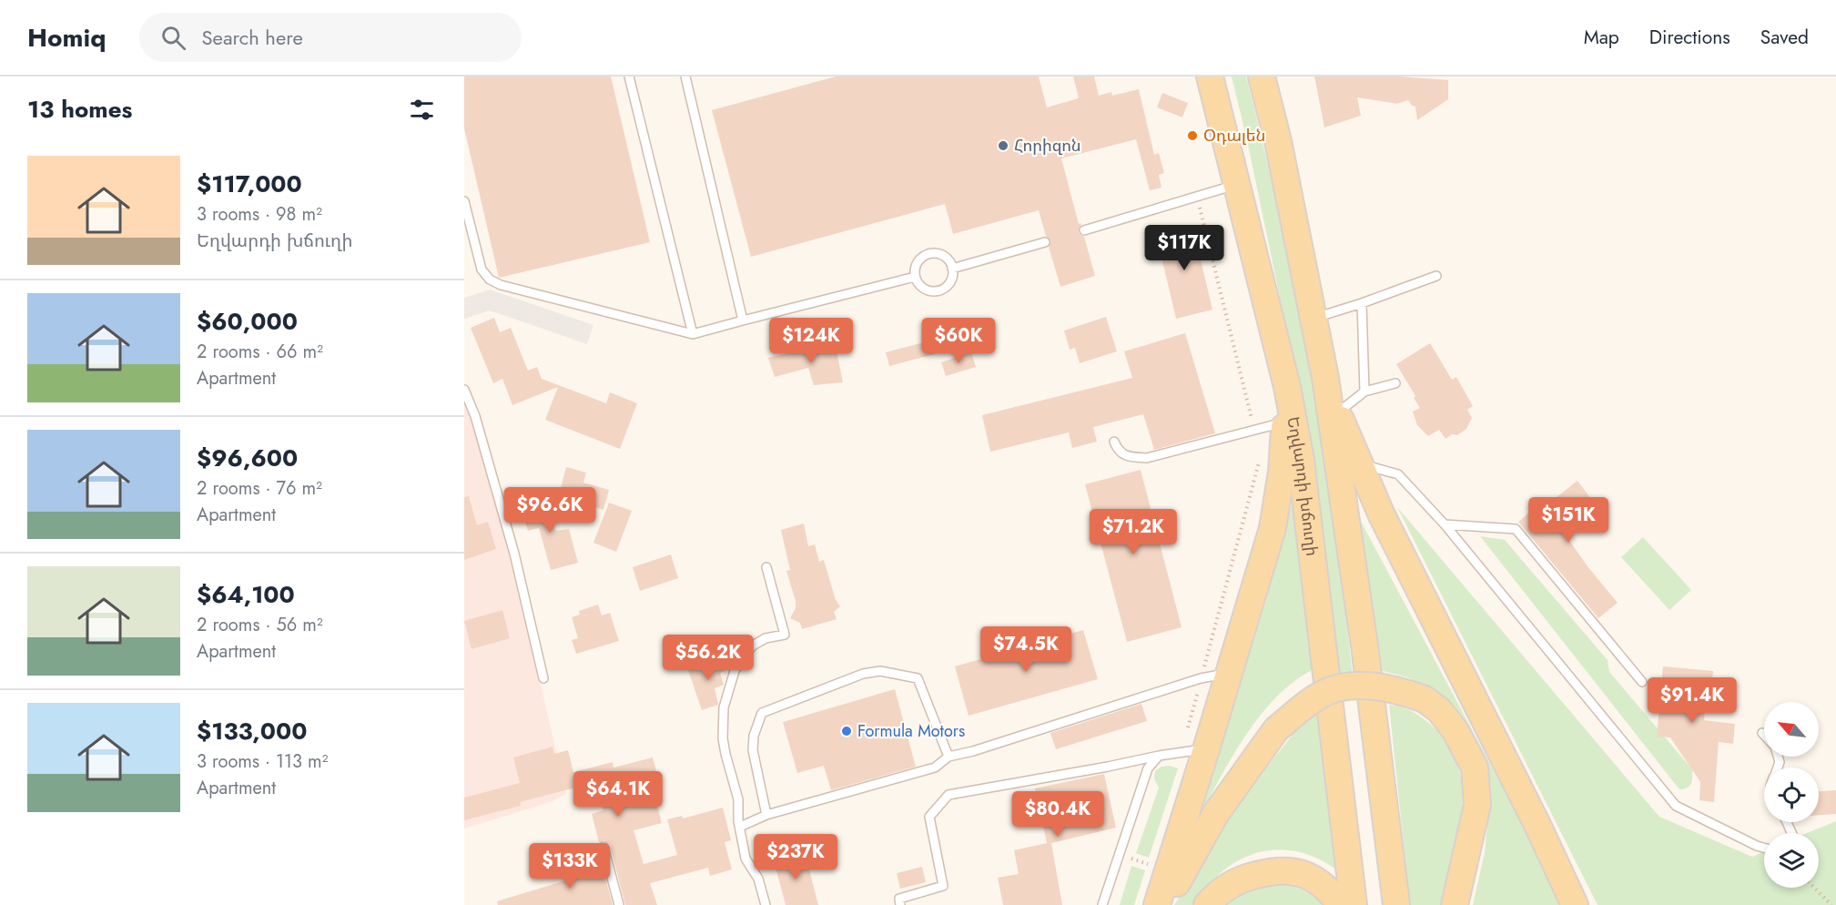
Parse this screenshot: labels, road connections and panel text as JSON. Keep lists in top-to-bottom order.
{
  "streets": {
    "main road": ["Եղվարդի խճուղի"]
  },
  "places": ["Օդալեն", "Հորիզոն", "Formula Motors"],
  "north": "top left",
  "page": {
    "header": "Homiq",
    "search": "Search here",
    "nav": ["Map", "Directions", "Saved"],
    "heading": "13 homes",
    "list": [
      {
        "name": "$117,000",
        "note": "3 rooms · 98 m² · Եղվարդի խճուղի"
      },
      {
        "name": "$60,000",
        "note": "2 rooms · 66 m² · Apartment"
      },
      {
        "name": "$96,600",
        "note": "2 rooms · 76 m² · Apartment"
      },
      {
        "name": "$64,100",
        "note": "2 rooms · 56 m² · Apartment"
      },
      {
        "name": "$133,000",
        "note": "3 rooms · 113 m² · Apartment"
      }
    ],
    "price": [
      "$117K",
      "$124K",
      "$60K",
      "$96.6K",
      "$151K",
      "$71.2K",
      "$74.5K",
      "$56.2K",
      "$91.4K",
      "$64.1K",
      "$80.4K",
      "$237K",
      "$133K"
    ]
  }
}
